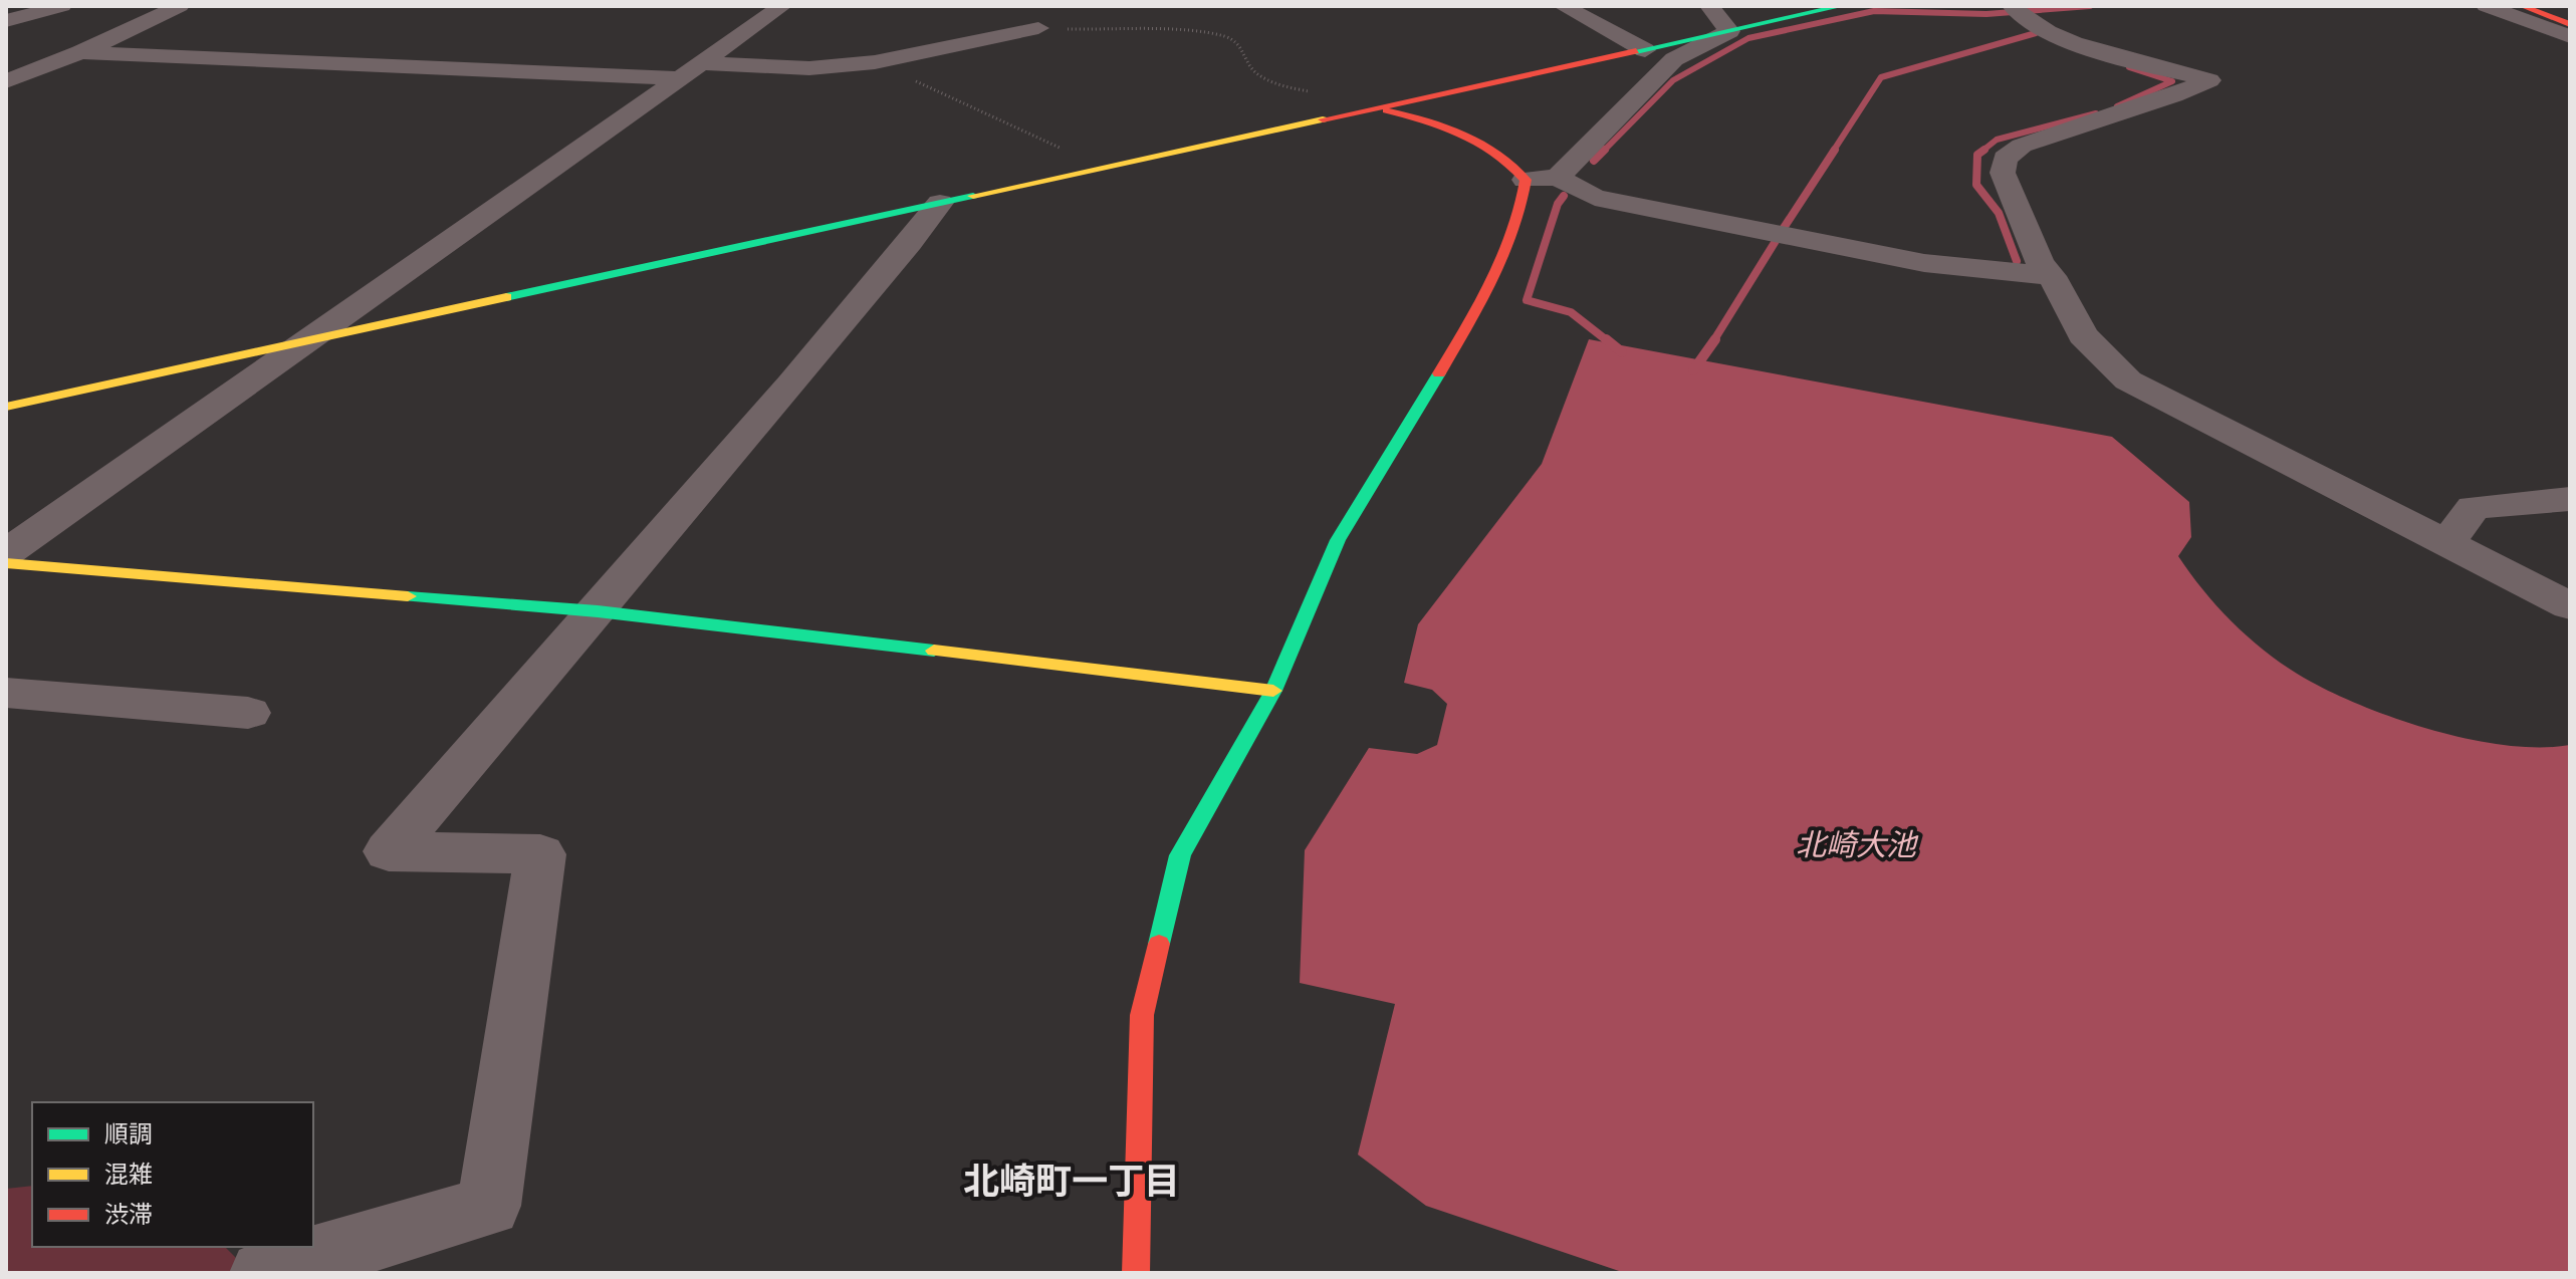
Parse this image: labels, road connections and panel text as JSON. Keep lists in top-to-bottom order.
{
  "districts": ["北崎町一丁目"],
  "water": ["北崎大池"],
  "legend": ["順調", "混雑", "渋滞"]
}
